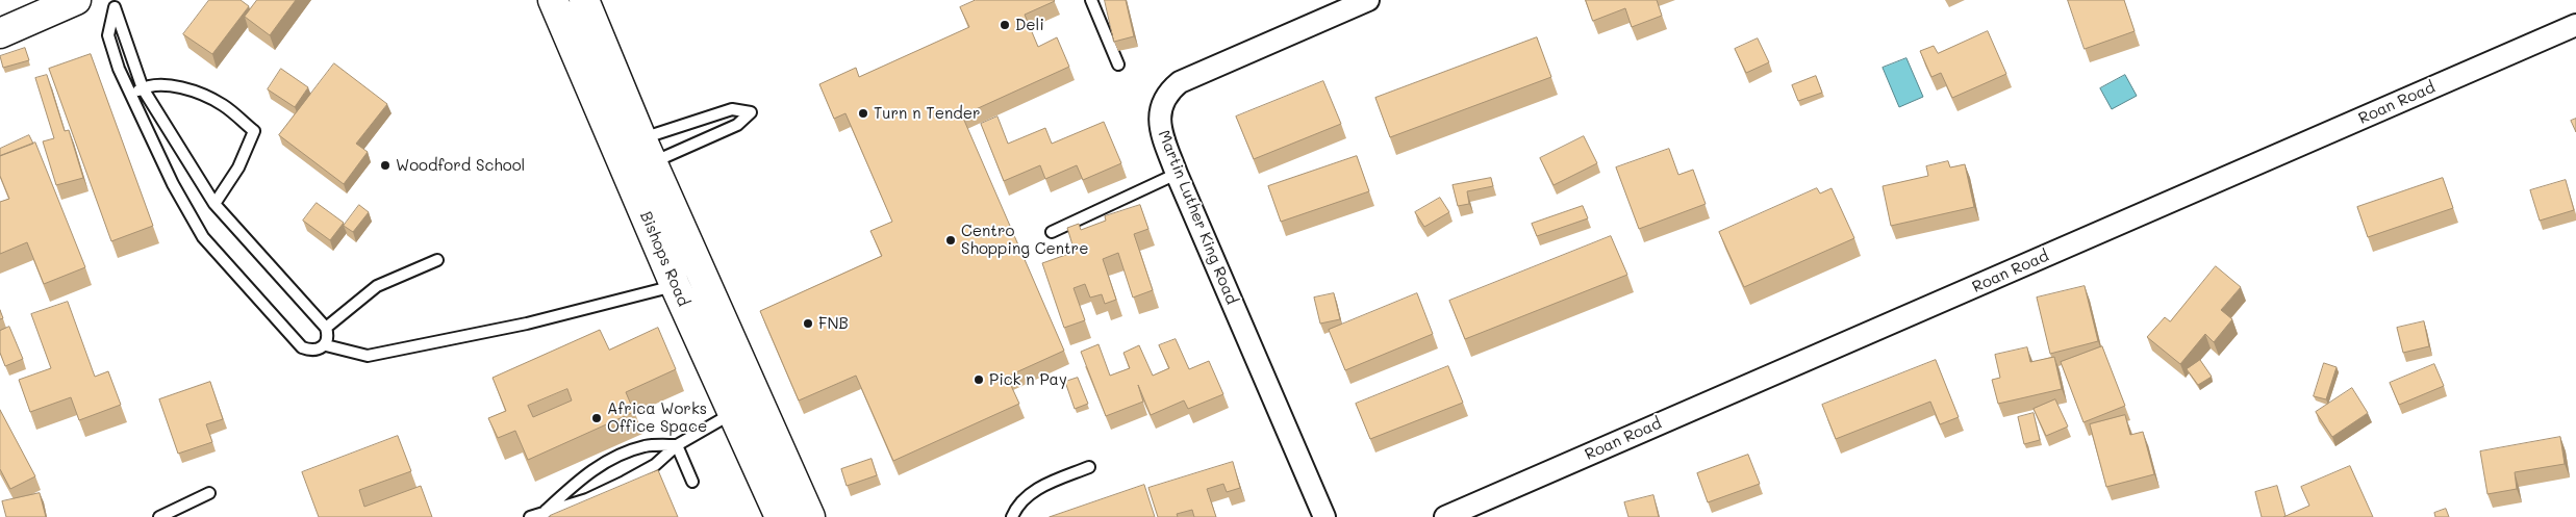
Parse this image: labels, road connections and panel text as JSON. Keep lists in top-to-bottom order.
{
  "streets": {
    "main road": ["Bishops Road"],
    "street": ["Roan Road", "Martin Luther King Road"]
  },
  "places": [
    "Deli",
    "Turn n Tender",
    "Woodford School",
    "Centro Shopping Centre",
    "FNB",
    "Pick n Pay",
    "Africa Works Office Space"
  ]
}
